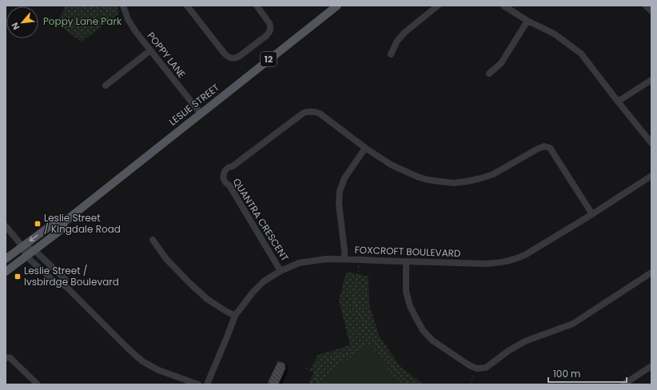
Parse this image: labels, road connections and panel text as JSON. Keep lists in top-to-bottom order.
{
  "streets": {
    "main road": ["12", "LESLIE STREET"],
    "street": ["POPPY LANE", "QUANTRA CRESCENT", "FOXCROFT BOULEVARD"]
  },
  "crossings": [
    ["POPPY LANE", "LESLIE STREET"],
    ["QUANTRA CRESCENT", "FOXCROFT BOULEVARD"]
  ],
  "parks": ["Poppy Lane Park"],
  "places": {
    "transit": ["Leslie Street / Kingdale Road", "Leslie Street / Ivsbirdge Boulevard"]
  },
  "scale_bar": "100 m",
  "north": "bottom left"
}
